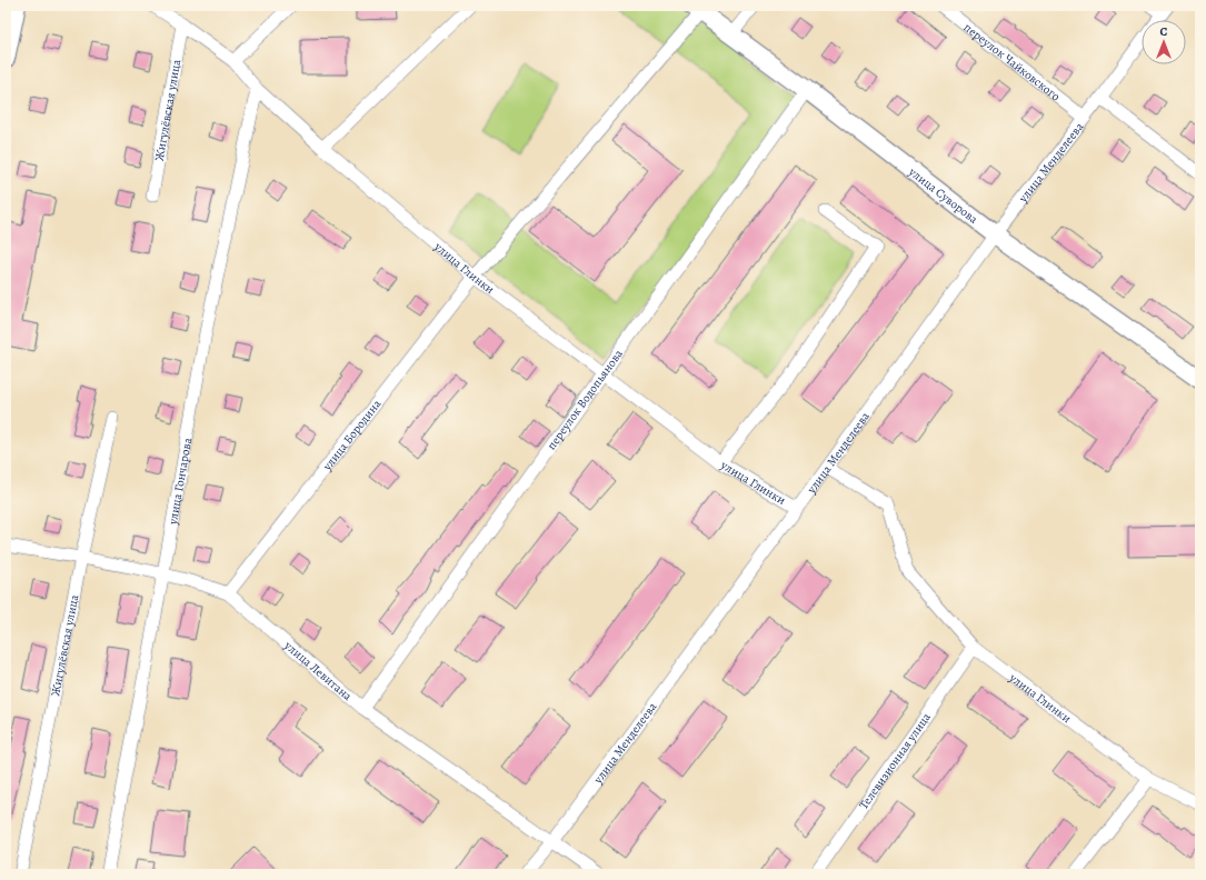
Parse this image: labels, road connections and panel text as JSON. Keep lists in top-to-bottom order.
{
  "streets": {
    "street": [
      "переулок Чайковского",
      "Жигулёвская улица",
      "улица Менделеева",
      "улица Суворова",
      "улица Глинки",
      "переулок Водопьянова",
      "улица Бородина",
      "улица Гончарова",
      "улица Левитана",
      "Телевизионная улица"
    ]
  },
  "crossings": [
    ["переулок Чайковского", "улица Менделеева"],
    ["Жигулёвская улица", "улица Глинки"],
    ["Жигулёвская улица", "улица Левитана"],
    ["улица Менделеева", "улица Суворова"],
    ["улица Менделеева", "улица Глинки"],
    ["улица Менделеева", "улица Левитана"],
    ["улица Суворова", "переулок Водопьянова"],
    ["улица Суворова", "улица Бородина"],
    ["улица Глинки", "переулок Водопьянова"],
    ["улица Глинки", "улица Бородина"],
    ["улица Глинки", "улица Гончарова"],
    ["улица Глинки", "Телевизионная улица"],
    ["переулок Водопьянова", "улица Левитана"],
    ["улица Бородина", "улица Левитана"],
    ["улица Гончарова", "улица Левитана"]
  ],
  "north": "top"
}
